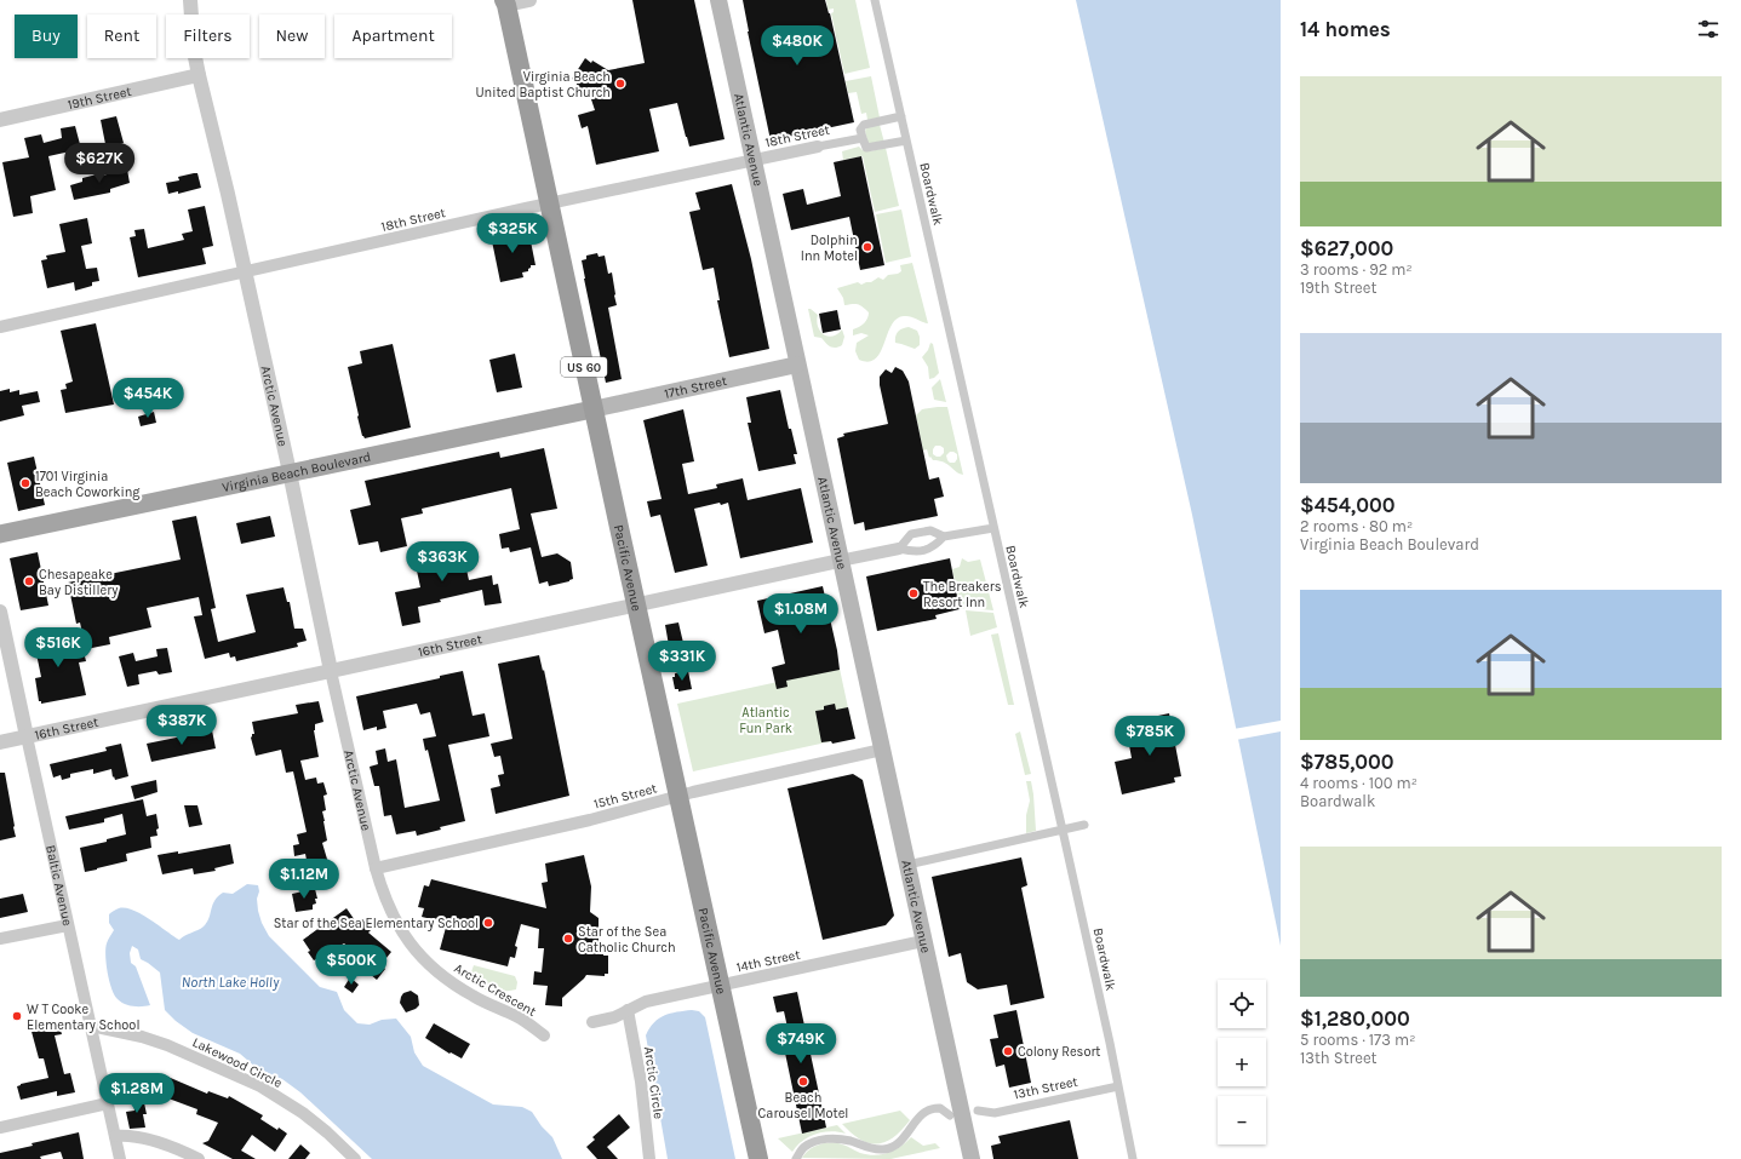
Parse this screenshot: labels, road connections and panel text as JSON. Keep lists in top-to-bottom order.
{
  "streets": {
    "highway": ["US 60", "Pacific Avenue"],
    "main road": ["Atlantic Avenue", "17th Street", "Virginia Beach Boulevard"],
    "street": [
      "19th Street",
      "18th Street",
      "Boardwalk",
      "Arctic Avenue",
      "16th Street",
      "15th Street",
      "Baltic Avenue",
      "14th Street",
      "Arctic Crescent",
      "Lakewood Circle",
      "Arctic Circle",
      "13th Street"
    ]
  },
  "crossings": [
    ["19th Street", "Arctic Avenue"],
    ["18th Street", "Atlantic Avenue"],
    ["18th Street", "Arctic Avenue"],
    ["18th Street", "Pacific Avenue"],
    ["Atlantic Avenue", "17th Street"],
    ["Atlantic Avenue", "16th Street"],
    ["Atlantic Avenue", "15th Street"],
    ["Atlantic Avenue", "14th Street"],
    ["Boardwalk", "16th Street"],
    ["Boardwalk", "13th Street"],
    ["17th Street", "Virginia Beach Boulevard"],
    ["17th Street", "Pacific Avenue"],
    ["Arctic Avenue", "Virginia Beach Boulevard"],
    ["Arctic Avenue", "16th Street"],
    ["Arctic Avenue", "15th Street"],
    ["Arctic Avenue", "Arctic Crescent"],
    ["Virginia Beach Boulevard", "Pacific Avenue"],
    ["Pacific Avenue", "16th Street"],
    ["Pacific Avenue", "15th Street"],
    ["Pacific Avenue", "14th Street"],
    ["16th Street", "Baltic Avenue"],
    ["15th Street", "Arctic Crescent"],
    ["Baltic Avenue", "Lakewood Circle"],
    ["14th Street", "Arctic Circle"]
  ],
  "water": ["North Lake Holly"],
  "parks": ["Atlantic Fun Park"],
  "places": [
    "Virginia Beach United Baptist Church",
    "Dolphin Inn Motel",
    "1701 Virginia Beach Coworking",
    "Chesapeake Bay Distillery",
    "The Breakers Resort Inn",
    "Star of the Sea Elementary School",
    "Star of the Sea Catholic Church",
    "W T Cooke Elementary School",
    "Colony Resort",
    "Beach Carousel Motel"
  ],
  "page": {
    "heading": "14 homes",
    "chip": [
      "Buy",
      "Rent",
      "Filters",
      "New",
      "Apartment"
    ],
    "price": [
      "$480K",
      "$627K",
      "$325K",
      "$454K",
      "$363K",
      "$1.08M",
      "$516K",
      "$331K",
      "$387K",
      "$785K",
      "$1.12M",
      "$500K",
      "$749K",
      "$1.28M"
    ],
    "list": [
      {
        "name": "$627,000",
        "note": "3 rooms · 92 m² · 19th Street"
      },
      {
        "name": "$454,000",
        "note": "2 rooms · 80 m² · Virginia Beach Boulevard"
      },
      {
        "name": "$785,000",
        "note": "4 rooms · 100 m² · Boardwalk"
      },
      {
        "name": "$1,280,000",
        "note": "5 rooms · 173 m² · 13th Street"
      }
    ],
    "map_buttons": ["+", "−"]
  }
}
